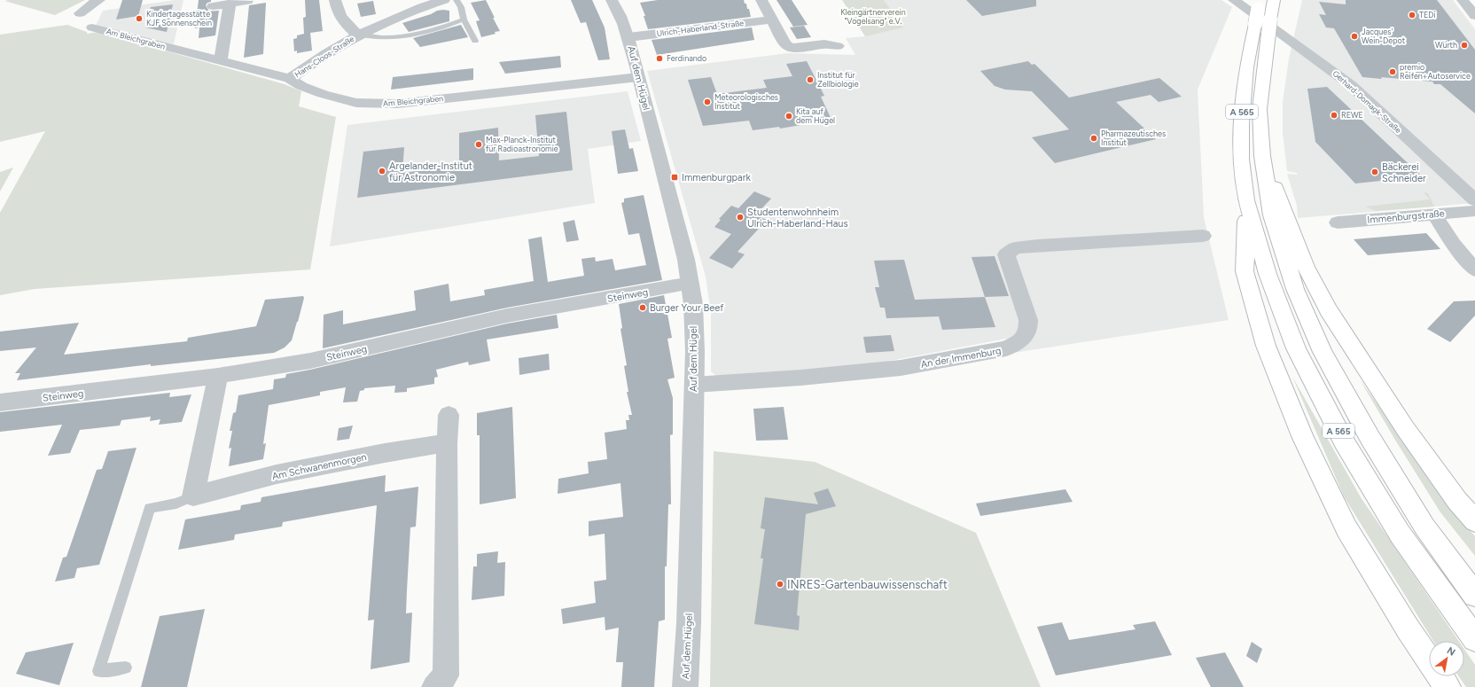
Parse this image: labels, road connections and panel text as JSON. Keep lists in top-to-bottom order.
{
  "streets": {
    "highway": ["A 565"],
    "street": [
      "Ulrich-Haberland-Straße",
      "Am Bleichgraben",
      "Hans-Cloos-Straße",
      "Auf dem Hügel",
      "Gerhard-Domagk-Straße",
      "Immenburgstraße",
      "Steinweg",
      "An der Immenburg",
      "Am Schwanenmorgen"
    ]
  },
  "crossings": [
    ["Ulrich-Haberland-Straße", "Auf dem Hügel"],
    ["Am Bleichgraben", "Hans-Cloos-Straße"],
    ["Am Bleichgraben", "Auf dem Hügel"],
    ["Auf dem Hügel", "Steinweg"],
    ["Auf dem Hügel", "An der Immenburg"]
  ],
  "parks": ["Kleingärtnerverein \"Vogelsang\" e.V."],
  "places": {
    "other": [
      "TEDi",
      "Kindertagesstätte KJF Sonnenschein",
      "Jacques' Wein-Depot",
      "Würth",
      "Ferdinando",
      "premio Reifen+Autoservice",
      "Institut für Zellbiologie",
      "Meteorologisches Institut",
      "REWE",
      "Kita auf dem Hügel",
      "Pharmazeutisches Institut",
      "Max-Planck-Institut für Radioastronomie",
      "Argelander-Institut für Astronomie",
      "Bäckerei Schneider",
      "Studentenwohnheim Ulrich-Haberland-Haus",
      "Burger Your Beef",
      "INRES-Gartenbauwissenschaft"
    ],
    "transit": ["Immenburgpark"]
  },
  "north": "top right"
}
